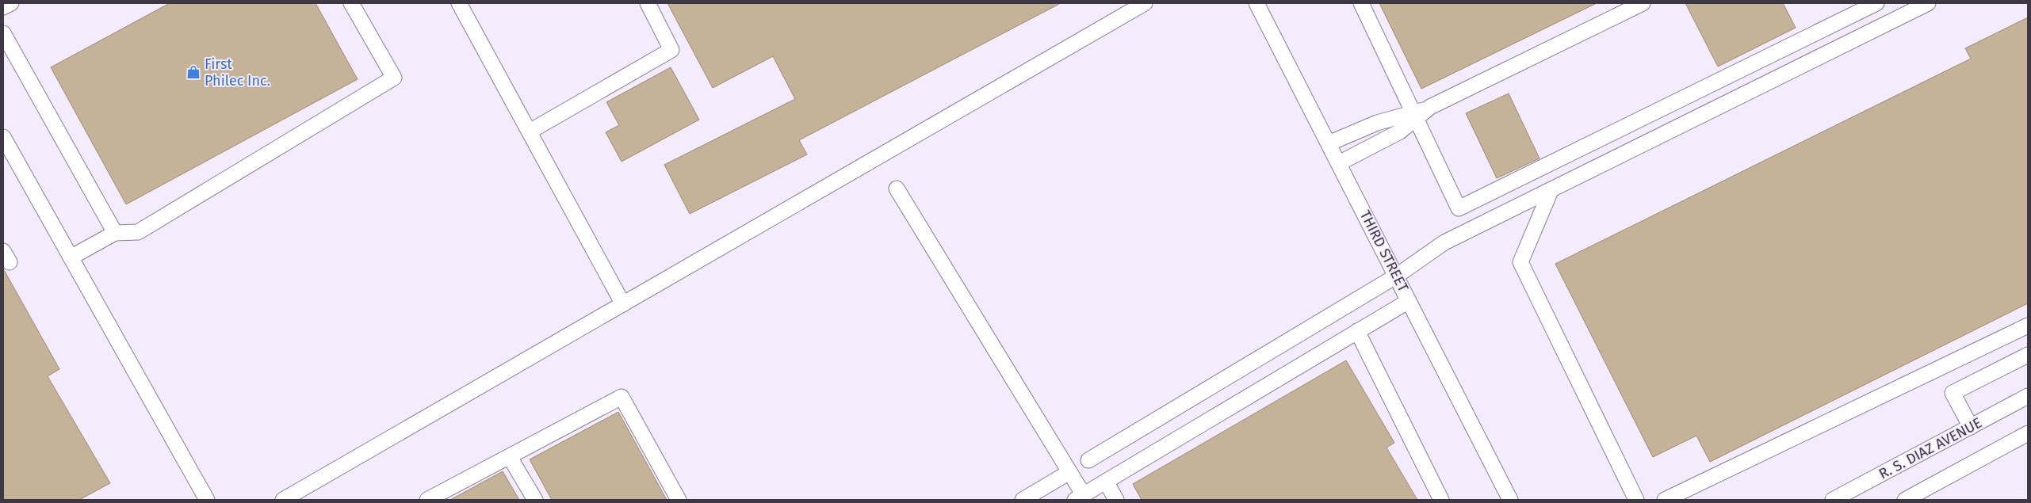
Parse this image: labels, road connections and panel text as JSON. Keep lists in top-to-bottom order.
{
  "streets": {
    "street": ["THIRD STREET", "R. S. DIAZ AVENUE"]
  },
  "places": {
    "shop": ["First Philec Inc."]
  }
}
